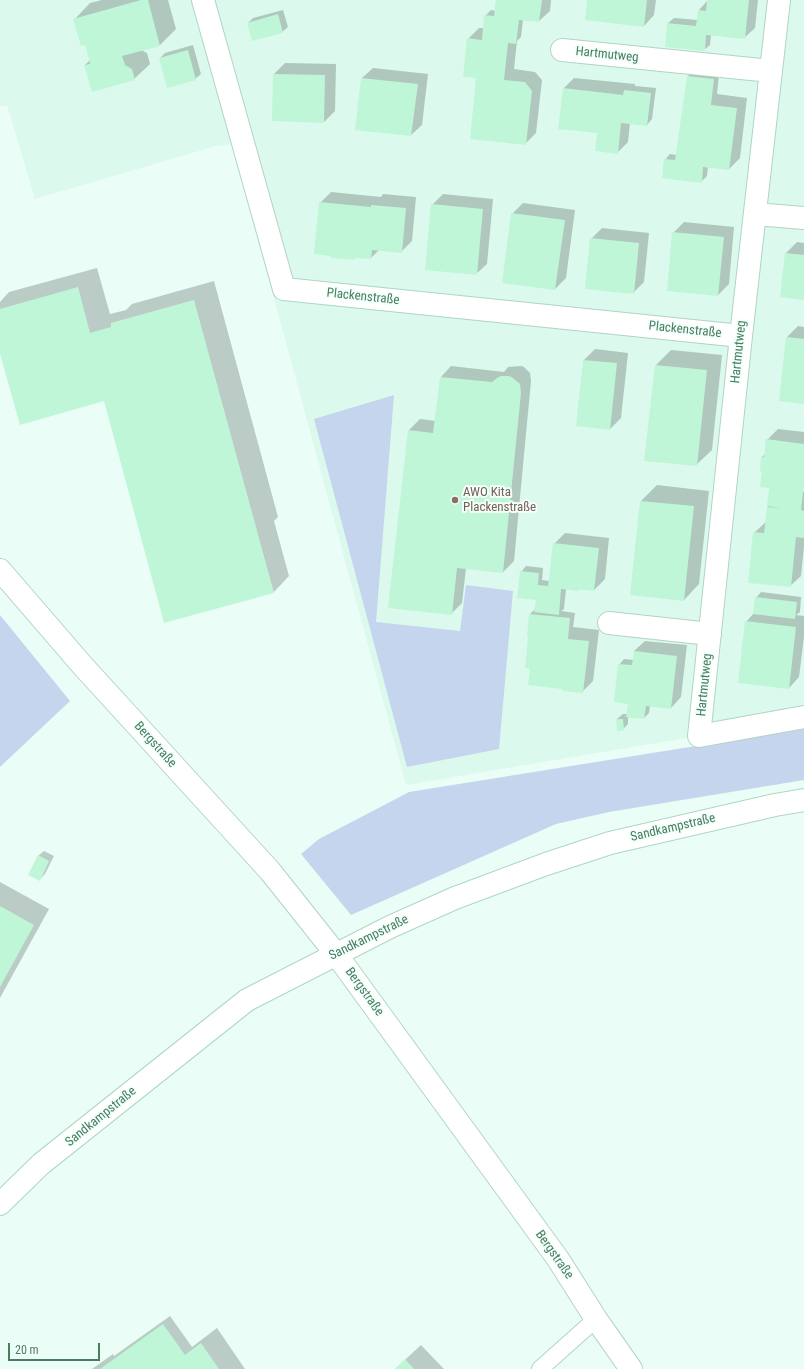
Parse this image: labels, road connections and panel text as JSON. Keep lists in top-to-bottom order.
{
  "streets": {
    "street": [
      "Hartmutweg",
      "Plackenstraße",
      "Bergstraße",
      "Sandkampstraße"
    ]
  },
  "crossings": [
    ["Hartmutweg", "Plackenstraße"],
    ["Bergstraße", "Sandkampstraße"]
  ],
  "places": ["AWO Kita Plackenstraße"],
  "scale_bar": "20 m"
}
